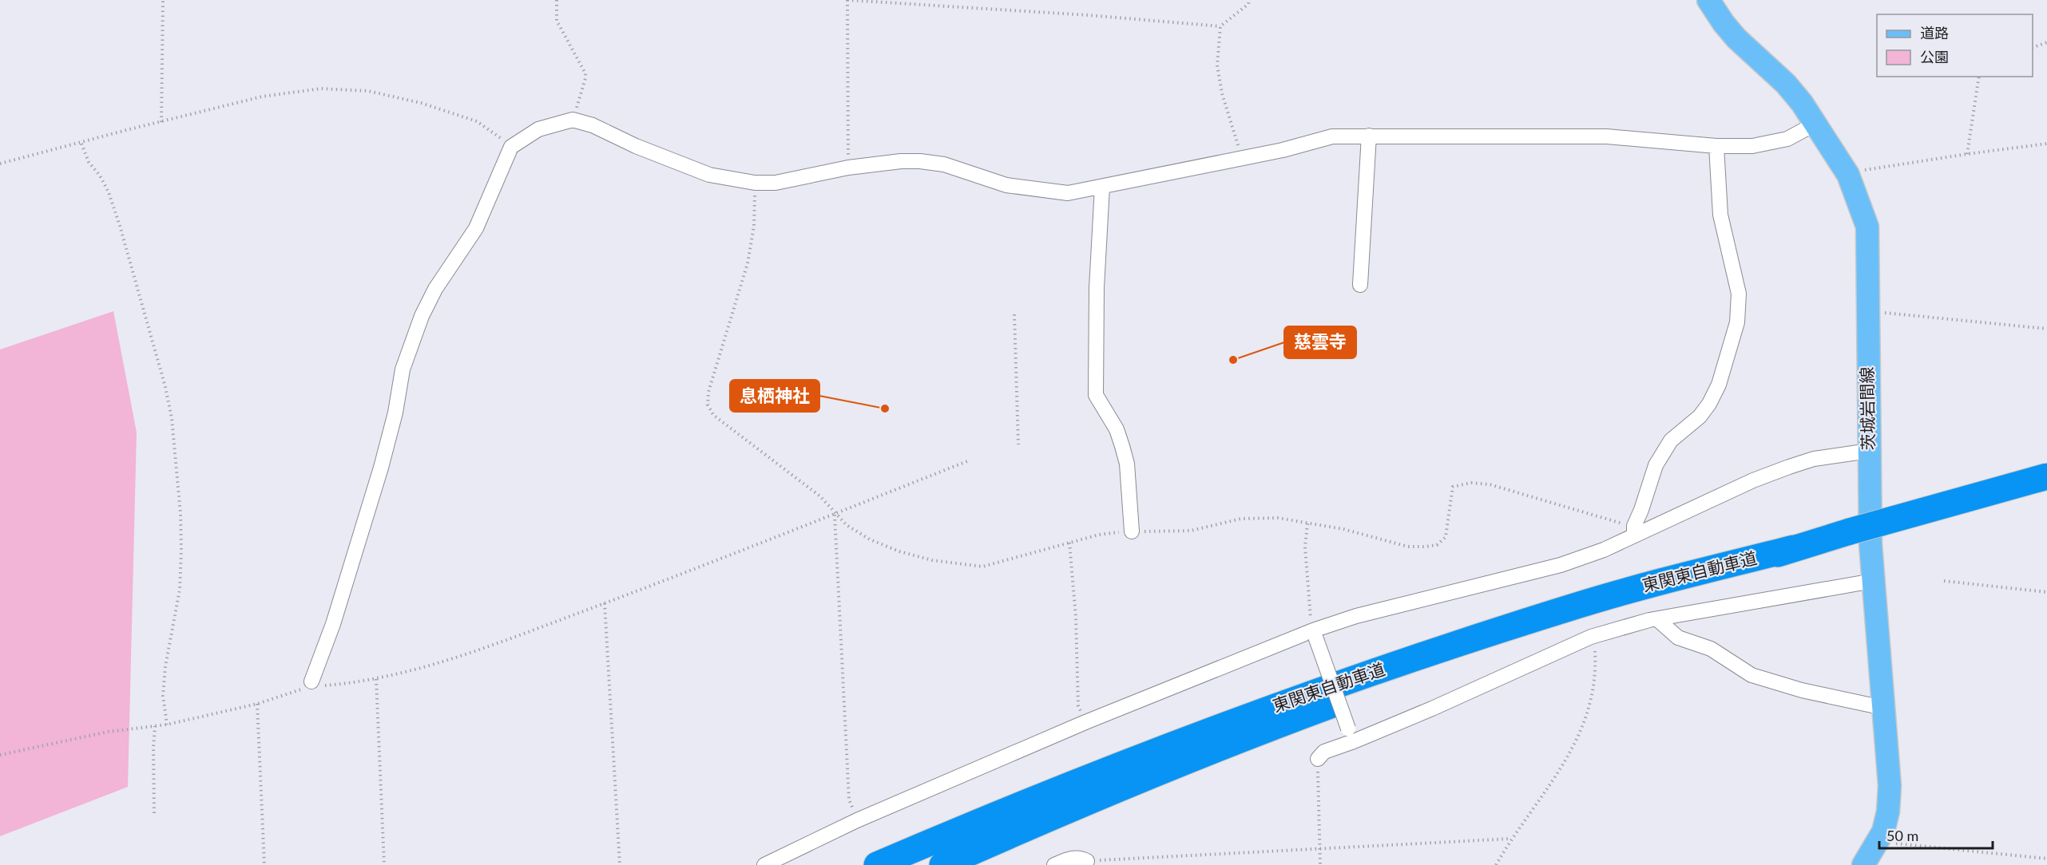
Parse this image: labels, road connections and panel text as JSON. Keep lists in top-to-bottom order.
{
  "streets": {
    "highway": ["東関東自動車道"],
    "main road": ["茨城岩間線"]
  },
  "places": ["慈雲寺", "息栖神社"],
  "legend": ["道路", "公園"],
  "scale_bar": "50 m"
}
